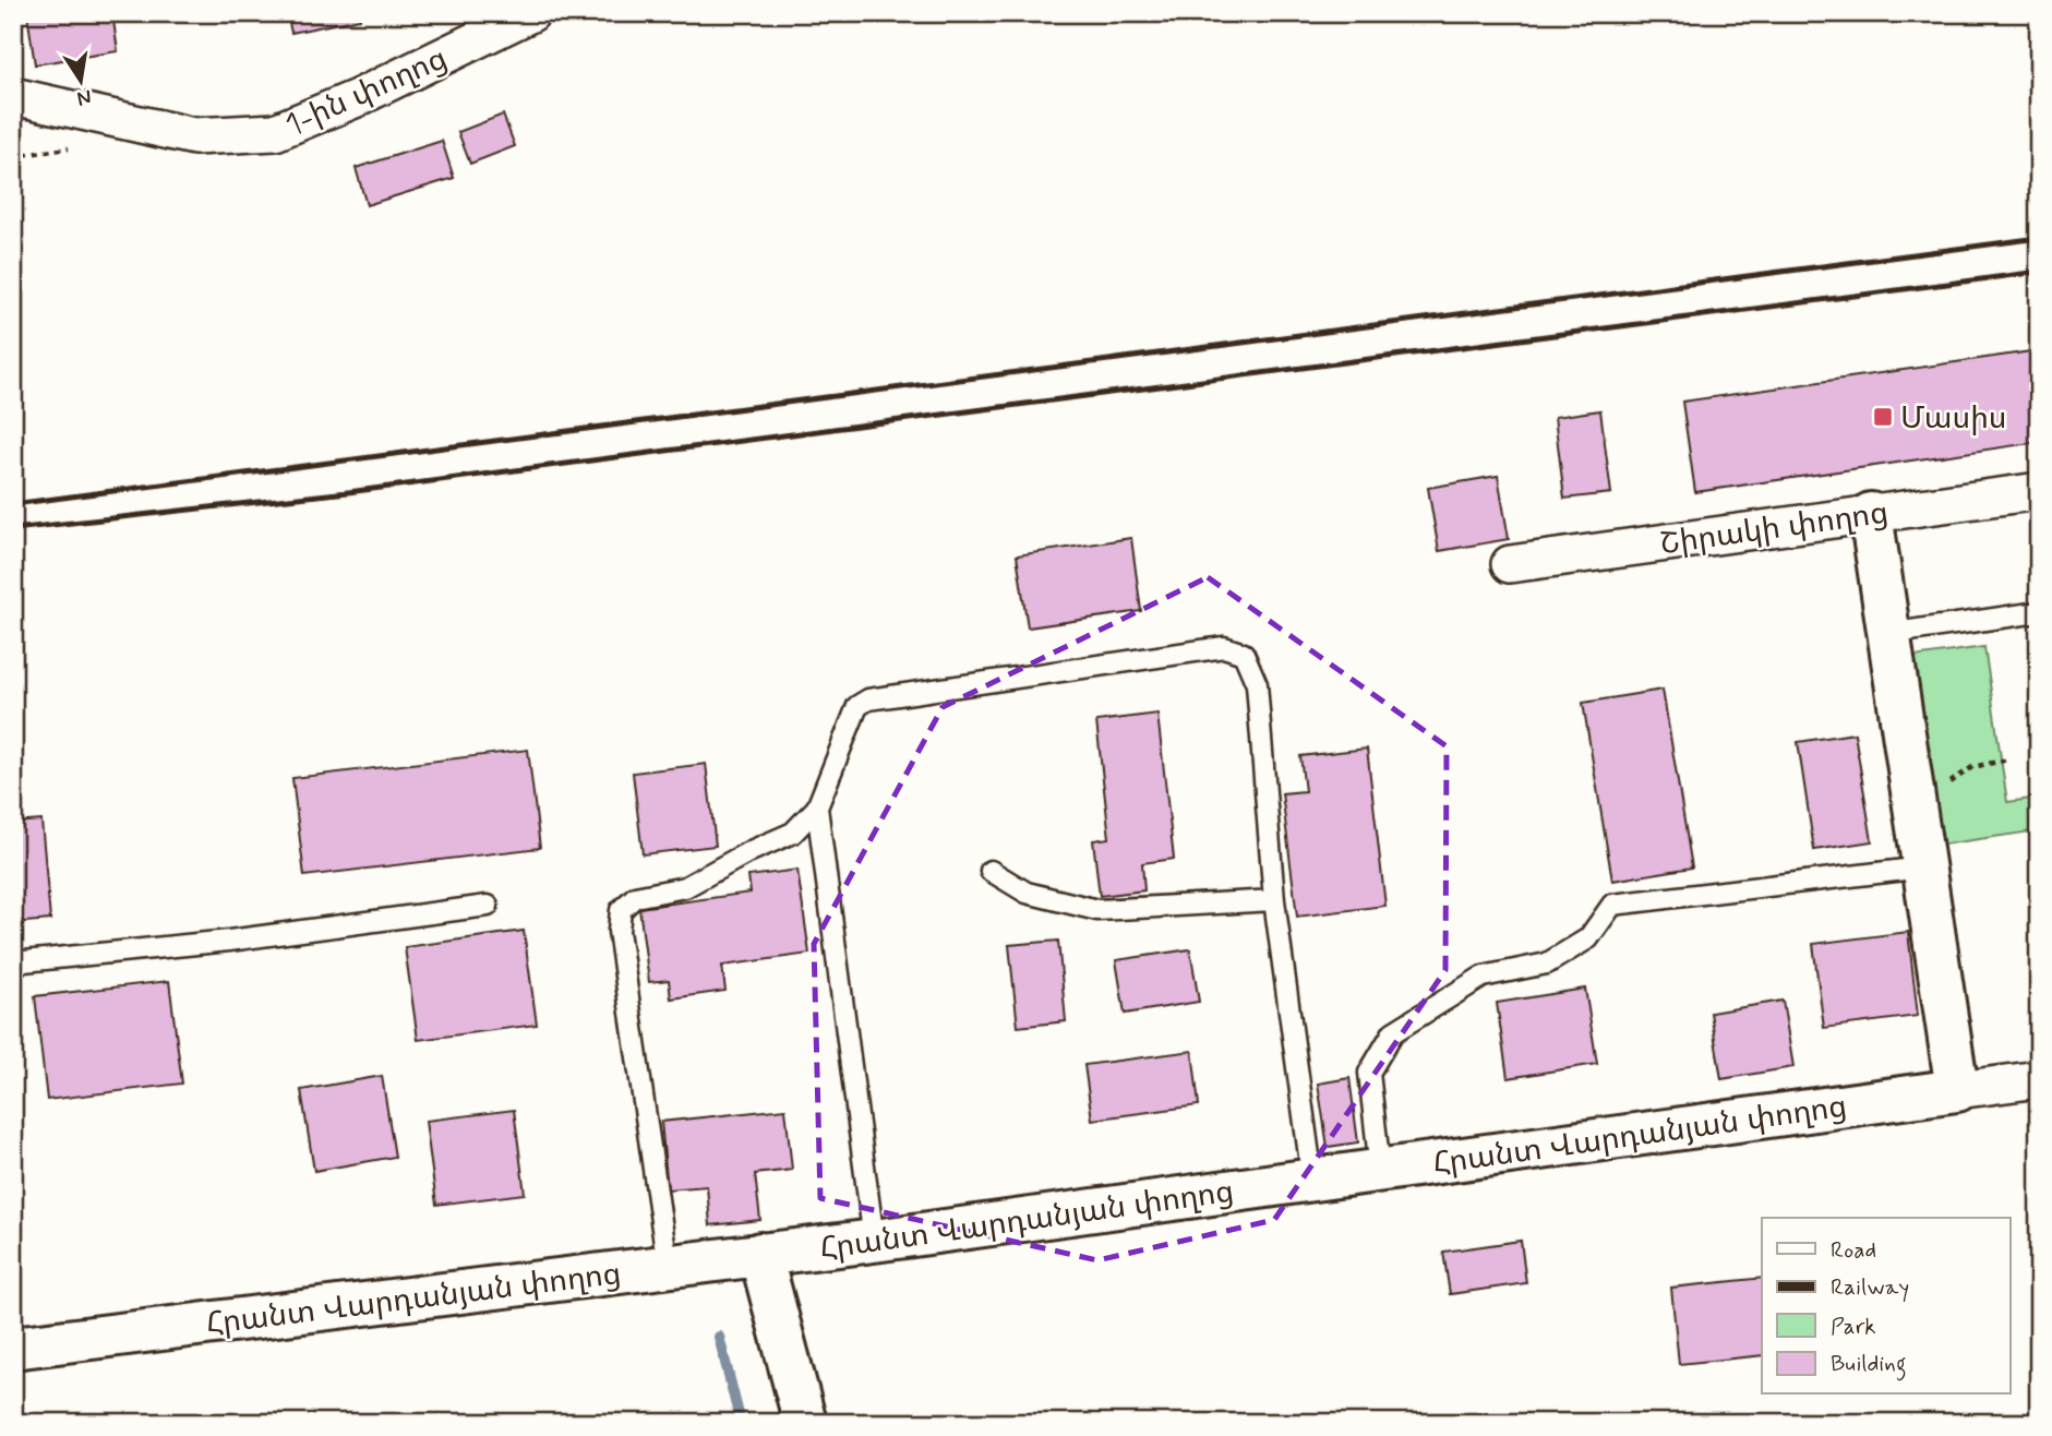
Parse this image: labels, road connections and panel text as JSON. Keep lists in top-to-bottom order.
{
  "streets": {
    "main road": ["Հրանտ Վարդանյան փողոց"],
    "street": ["1-ին փողոց", "Շիրակի փողոց"]
  },
  "places": {
    "transit": ["Մասիս"]
  },
  "legend": [
    "Road",
    "Railway",
    "Park",
    "Building"
  ],
  "north": "bottom"
}
